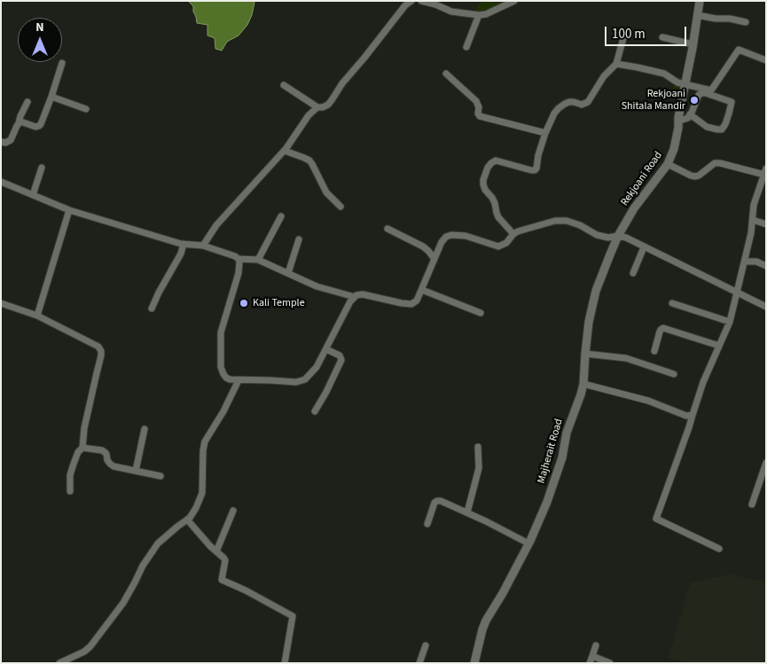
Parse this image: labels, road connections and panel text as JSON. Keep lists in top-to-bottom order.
{
  "streets": {
    "street": ["Rekjoani Road", "Majherait Road"]
  },
  "crossings": [
    ["Rekjoani Road", "Majherait Road"]
  ],
  "places": ["Rekjoani Shitala Mandir", "Kali Temple"],
  "scale_bar": "100 m",
  "north": "top"
}
